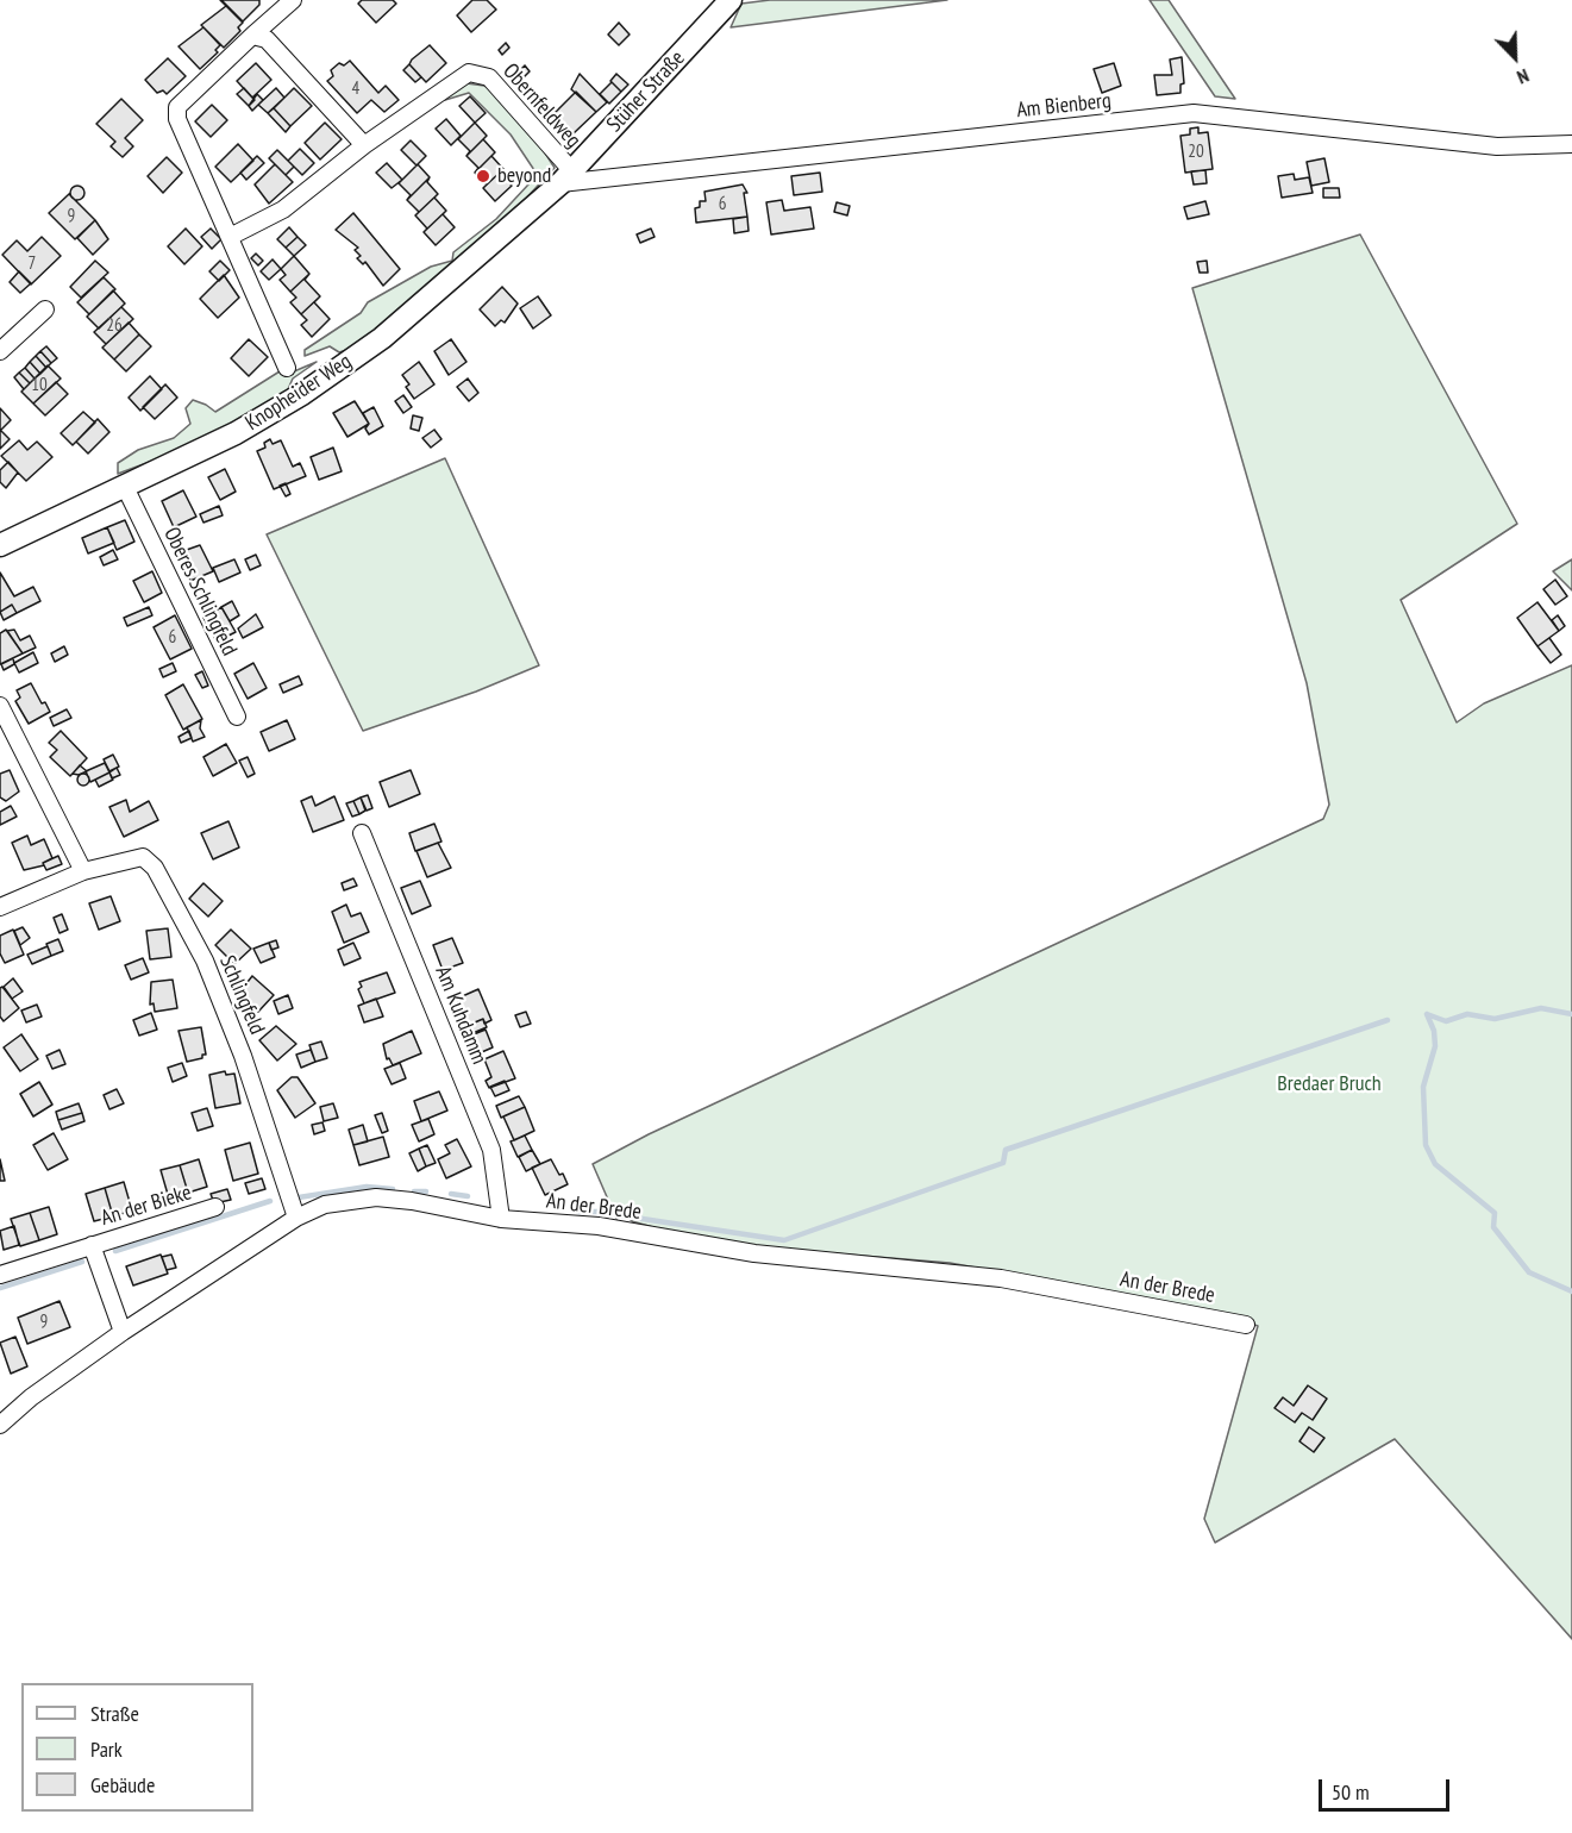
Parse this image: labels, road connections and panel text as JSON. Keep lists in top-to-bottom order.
{
  "streets": {
    "main road": ["Stüher Straße", "Knopheider Weg"],
    "street": [
      "Obernfeldweg",
      "Am Bienberg",
      "Oberes Schlingfeld",
      "Schlingfeld",
      "Am Kuhdamm",
      "An der Bieke",
      "An der Brede"
    ]
  },
  "crossings": [
    ["Stüher Straße", "Obernfeldweg"],
    ["Stüher Straße", "Am Bienberg"],
    ["Stüher Straße", "Knopheider Weg"],
    ["Obernfeldweg", "Am Bienberg"],
    ["Obernfeldweg", "Knopheider Weg"],
    ["Am Bienberg", "Knopheider Weg"],
    ["Knopheider Weg", "Oberes Schlingfeld"],
    ["Schlingfeld", "An der Brede"],
    ["Am Kuhdamm", "An der Brede"],
    ["An der Bieke", "An der Brede"]
  ],
  "parks": ["Bredaer Bruch"],
  "places": ["beyond"],
  "house_numbers": [
    "4",
    "20",
    "6",
    "9",
    "7",
    "26",
    "10",
    "6",
    "9"
  ],
  "legend": ["Straße", "Park", "Gebäude"],
  "scale_bar": "50 m",
  "north": "bottom right"
}
